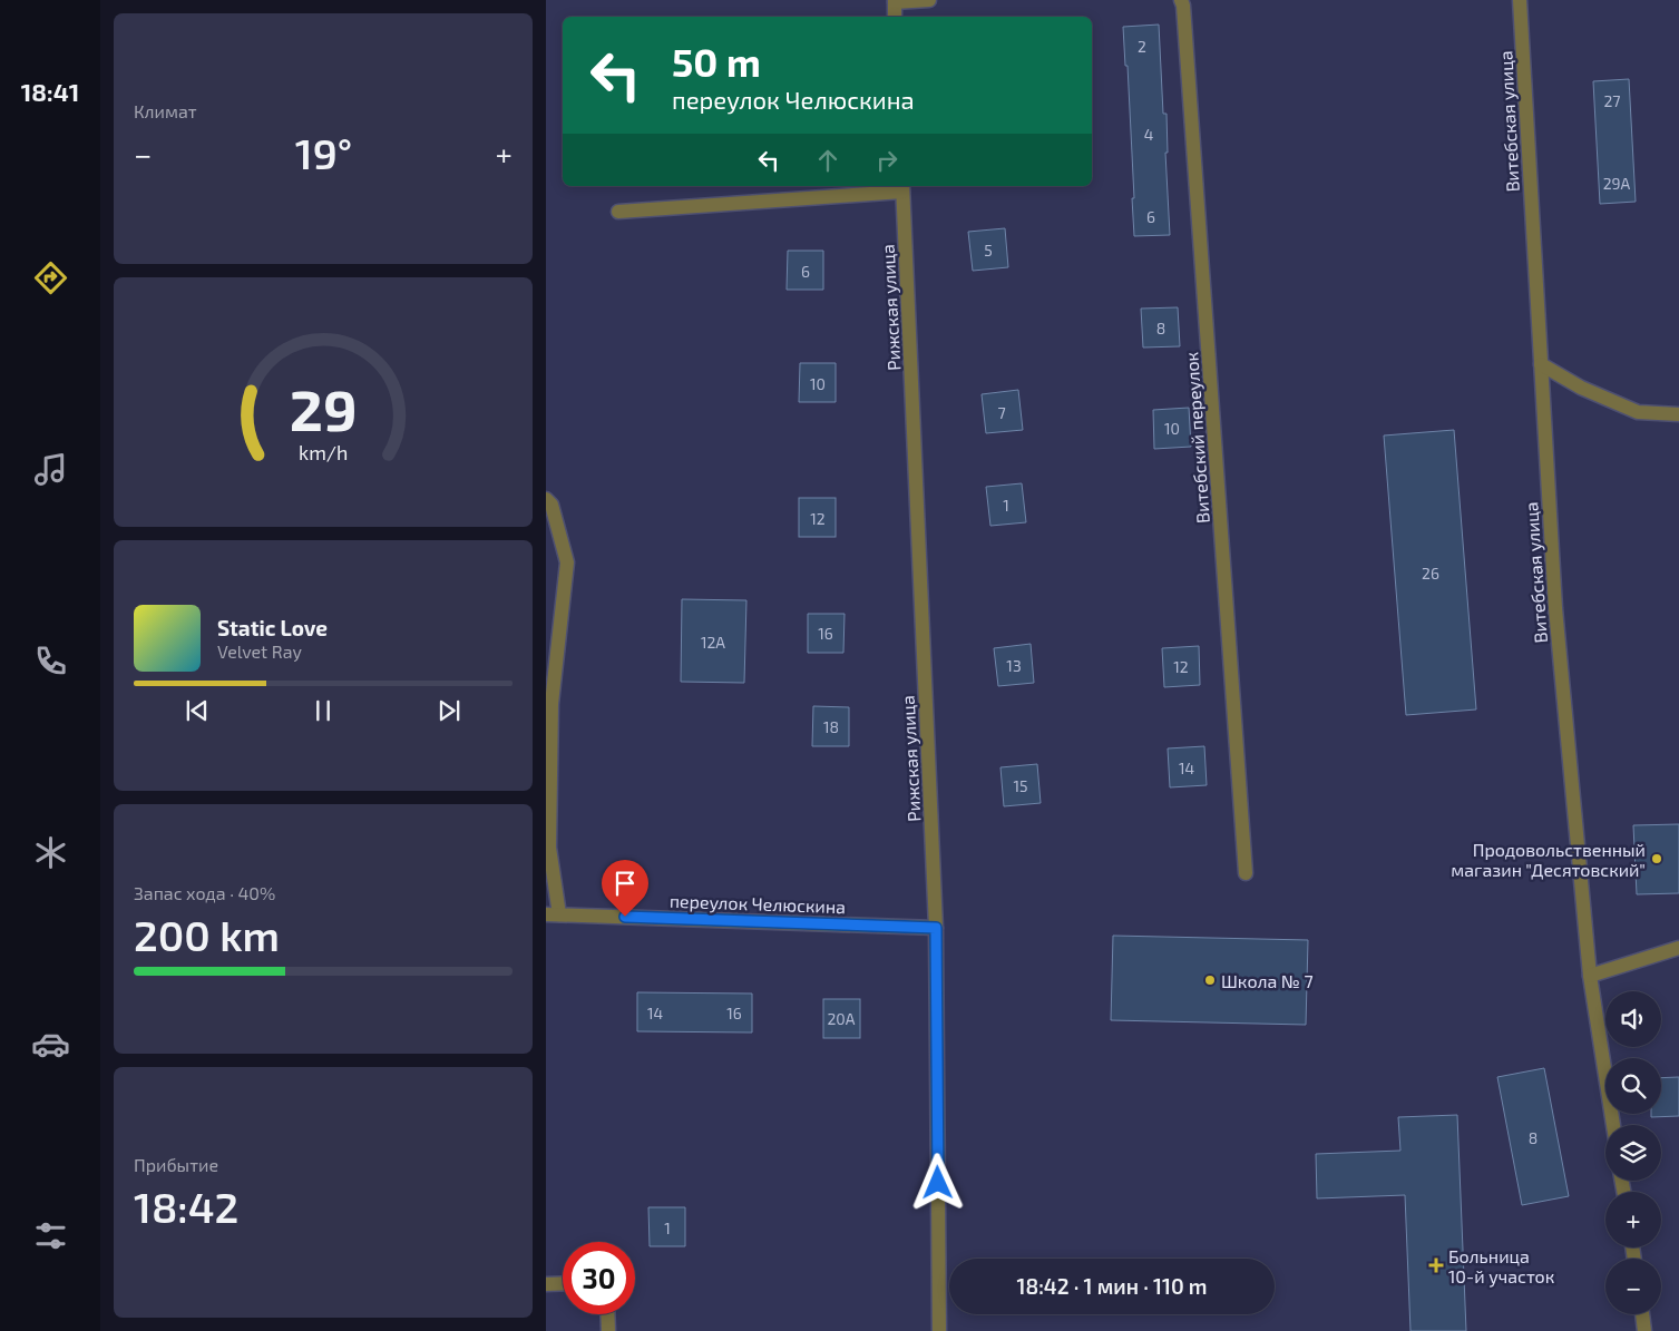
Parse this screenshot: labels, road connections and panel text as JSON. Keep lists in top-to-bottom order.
{
  "streets": {
    "street": [
      "Витебская улица",
      "Рижская улица",
      "Витебский переулок",
      "переулок Челюскина"
    ]
  },
  "crossings": [
    ["Рижская улица", "переулок Челюскина"]
  ],
  "places": {
    "other": ["Продовольственный магазин \"Деcятовский\"", "Школа № 7"],
    "health": ["Больница 10-й участок"]
  },
  "house_numbers": [
    "2",
    "27",
    "4",
    "29А",
    "6",
    "5",
    "6",
    "8",
    "10",
    "7",
    "10",
    "1",
    "12",
    "26",
    "16",
    "12А",
    "13",
    "12",
    "18",
    "14",
    "15",
    "14",
    "16",
    "20А",
    "8",
    "1"
  ],
  "page": {
    "tabs": "18:41",
    "tile": [
      "Климат",
      ["Запас хода · 40%", "200 km"],
      ["Прибытие", "18:42"]
    ],
    "turn": ["50 m", "переулок Челюскина"],
    "heat": ["−", "19°", "+"],
    "song": ["Static Love", "Velvet Ray"],
    "map_buttons": ["+", "−"],
    "limit": "30",
    "trip": "18:42 · 1 мин · 110 m",
    "gauge": ["29", "km/h"]
  }
}
